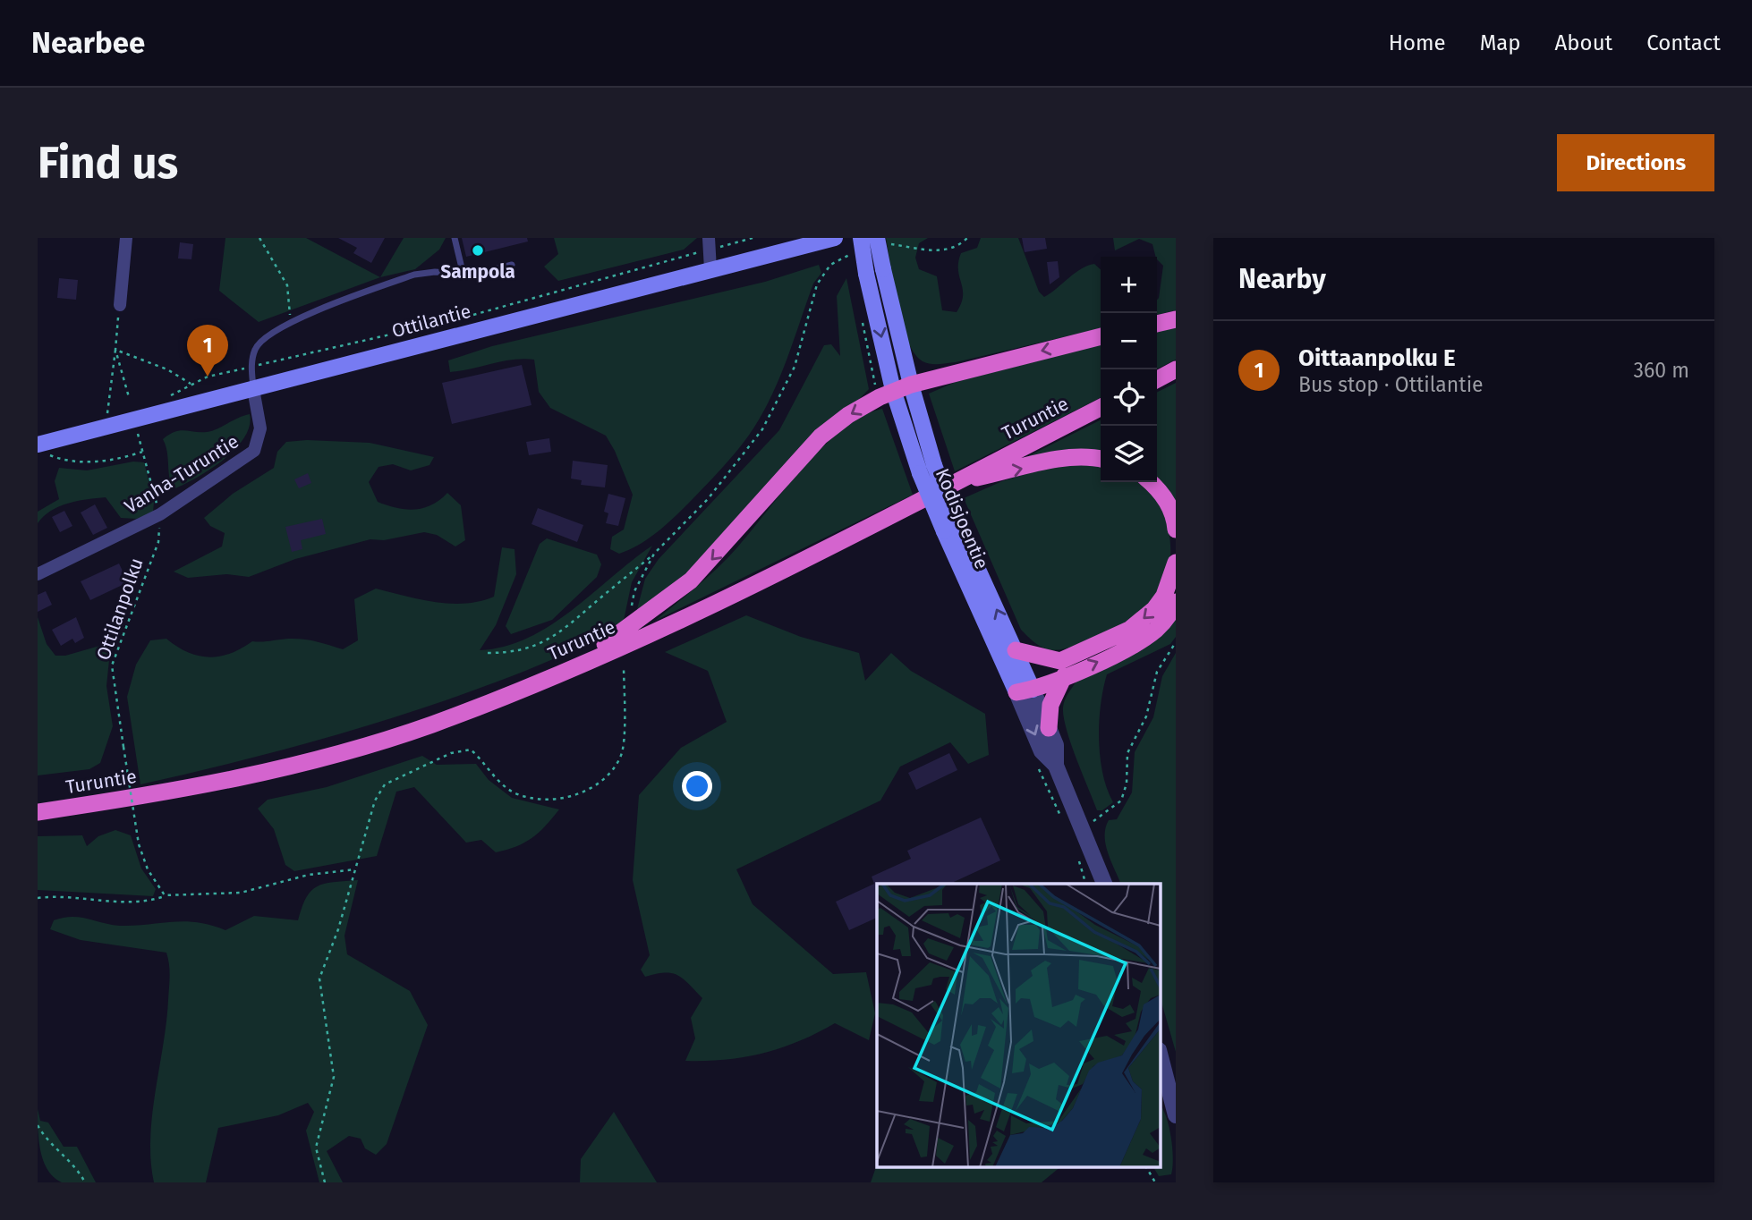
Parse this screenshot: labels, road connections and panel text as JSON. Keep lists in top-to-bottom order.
{
  "streets": {
    "highway": ["Turuntie"],
    "main road": ["Ottilantie", "Kodisjoentie"],
    "street": ["Vanha-Turuntie"],
    "path": ["Ottilanpolku"]
  },
  "crossings": [
    ["Ottilantie", "Vanha-Turuntie"],
    ["Vanha-Turuntie", "Ottilanpolku"]
  ],
  "places": ["Sampola"],
  "page": {
    "header": "Nearbee",
    "nav": [
      "Home",
      "Map",
      "About",
      "Contact"
    ],
    "buttons": "Directions",
    "title": "Find us",
    "heading": "Nearby",
    "map_buttons": ["+", "−"],
    "list": [
      {
        "mark": "1",
        "name": "Oittaanpolku E",
        "note": "Bus stop · Ottilantie",
        "value": "360 m"
      }
    ],
    "pins": "1"
  }
}
